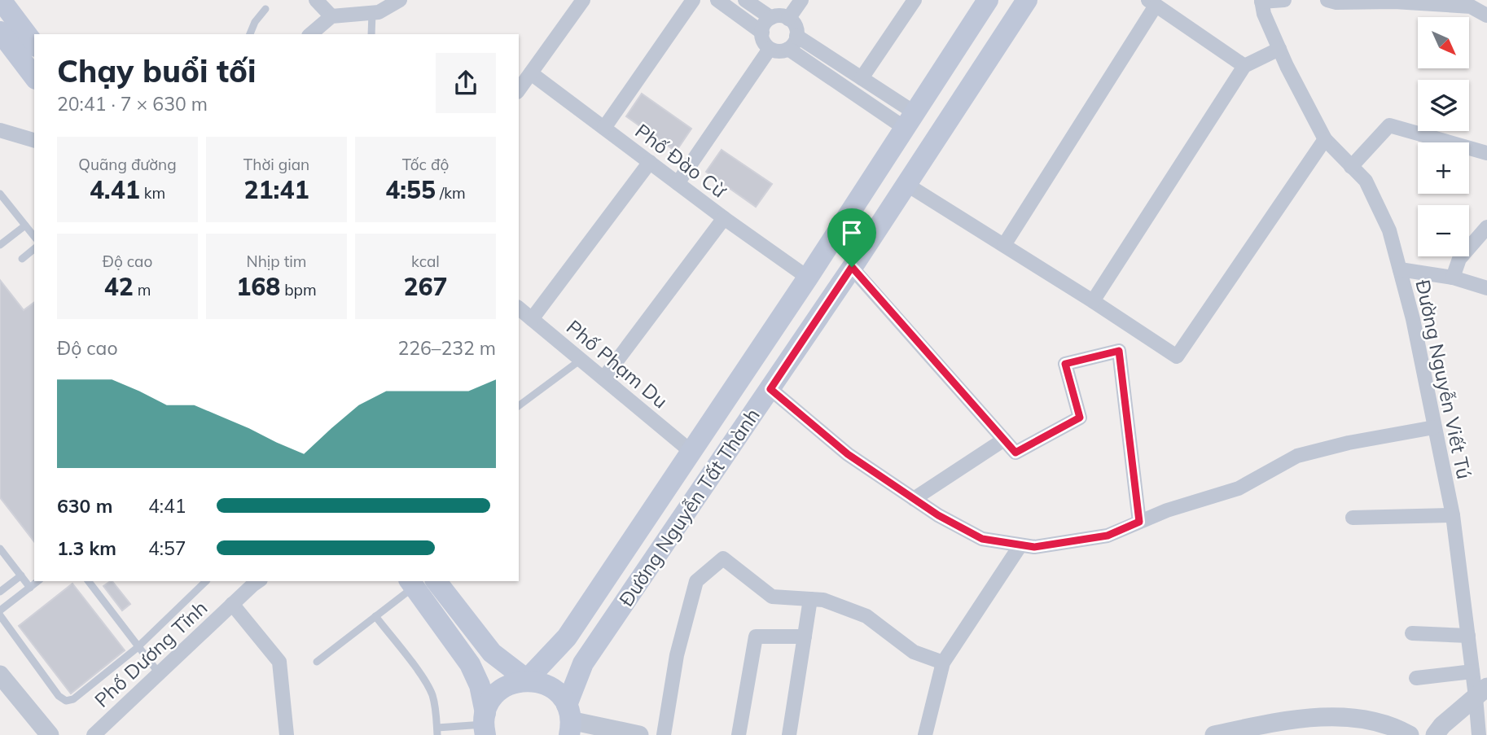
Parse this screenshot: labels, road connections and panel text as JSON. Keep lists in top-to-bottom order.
{
  "streets": {
    "main road": ["Đường Nguyễn Tất Thành"],
    "street": [
      "Phố Đào Cừ",
      "Phố Phạm Du",
      "Đường Nguyễn Viết Tú",
      "Phố Dương Tĩnh"
    ]
  },
  "crossings": [
    ["Phố Đào Cừ", "Đường Nguyễn Tất Thành"],
    ["Phố Phạm Du", "Đường Nguyễn Tất Thành"]
  ],
  "north": "bottom right",
  "page": {
    "map_buttons": ["+", "−"],
    "heading": ["Chạy buổi tối", "20:41 · 7 × 630 m"],
    "stats": [
      ["Quãng đường", "4.41 km"],
      ["Thời gian", "21:41"],
      ["Tốc độ", "4:55 /km"],
      ["Độ cao", "42 m"],
      ["Nhịp tim", "168 bpm"],
      ["kcal", "267"]
    ],
    "chart": ["Độ cao", "226–232 m"],
    "list": [
      {
        "name": "630 m",
        "note": "4:41"
      },
      {
        "name": "1.3 km",
        "note": "4:57"
      }
    ]
  }
}
